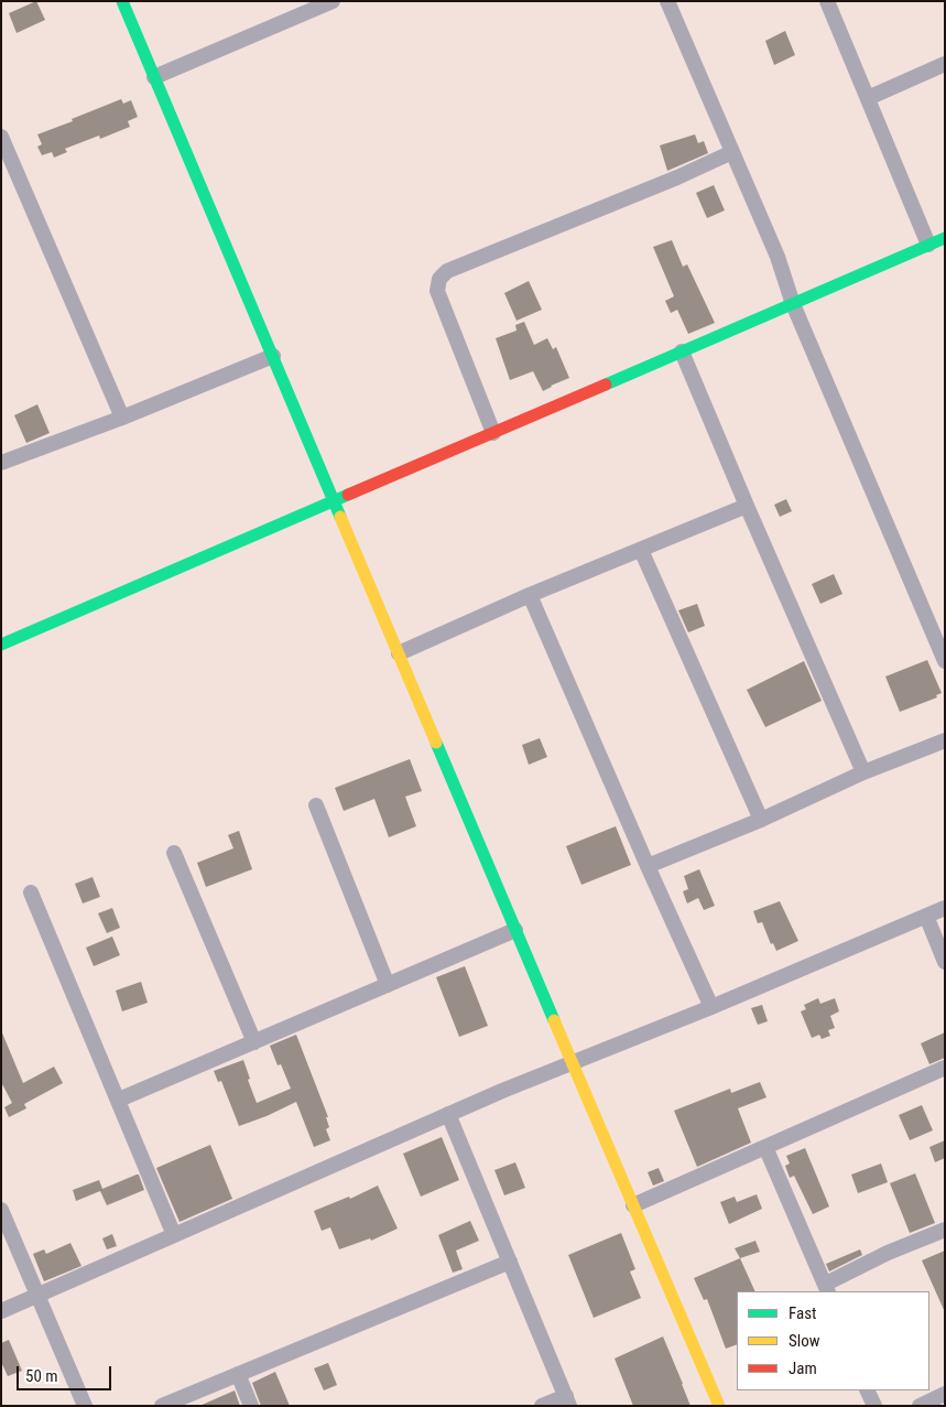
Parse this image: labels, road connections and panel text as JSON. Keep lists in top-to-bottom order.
{
  "legend": ["Fast", "Slow", "Jam"],
  "scale_bar": "50 m"
}
